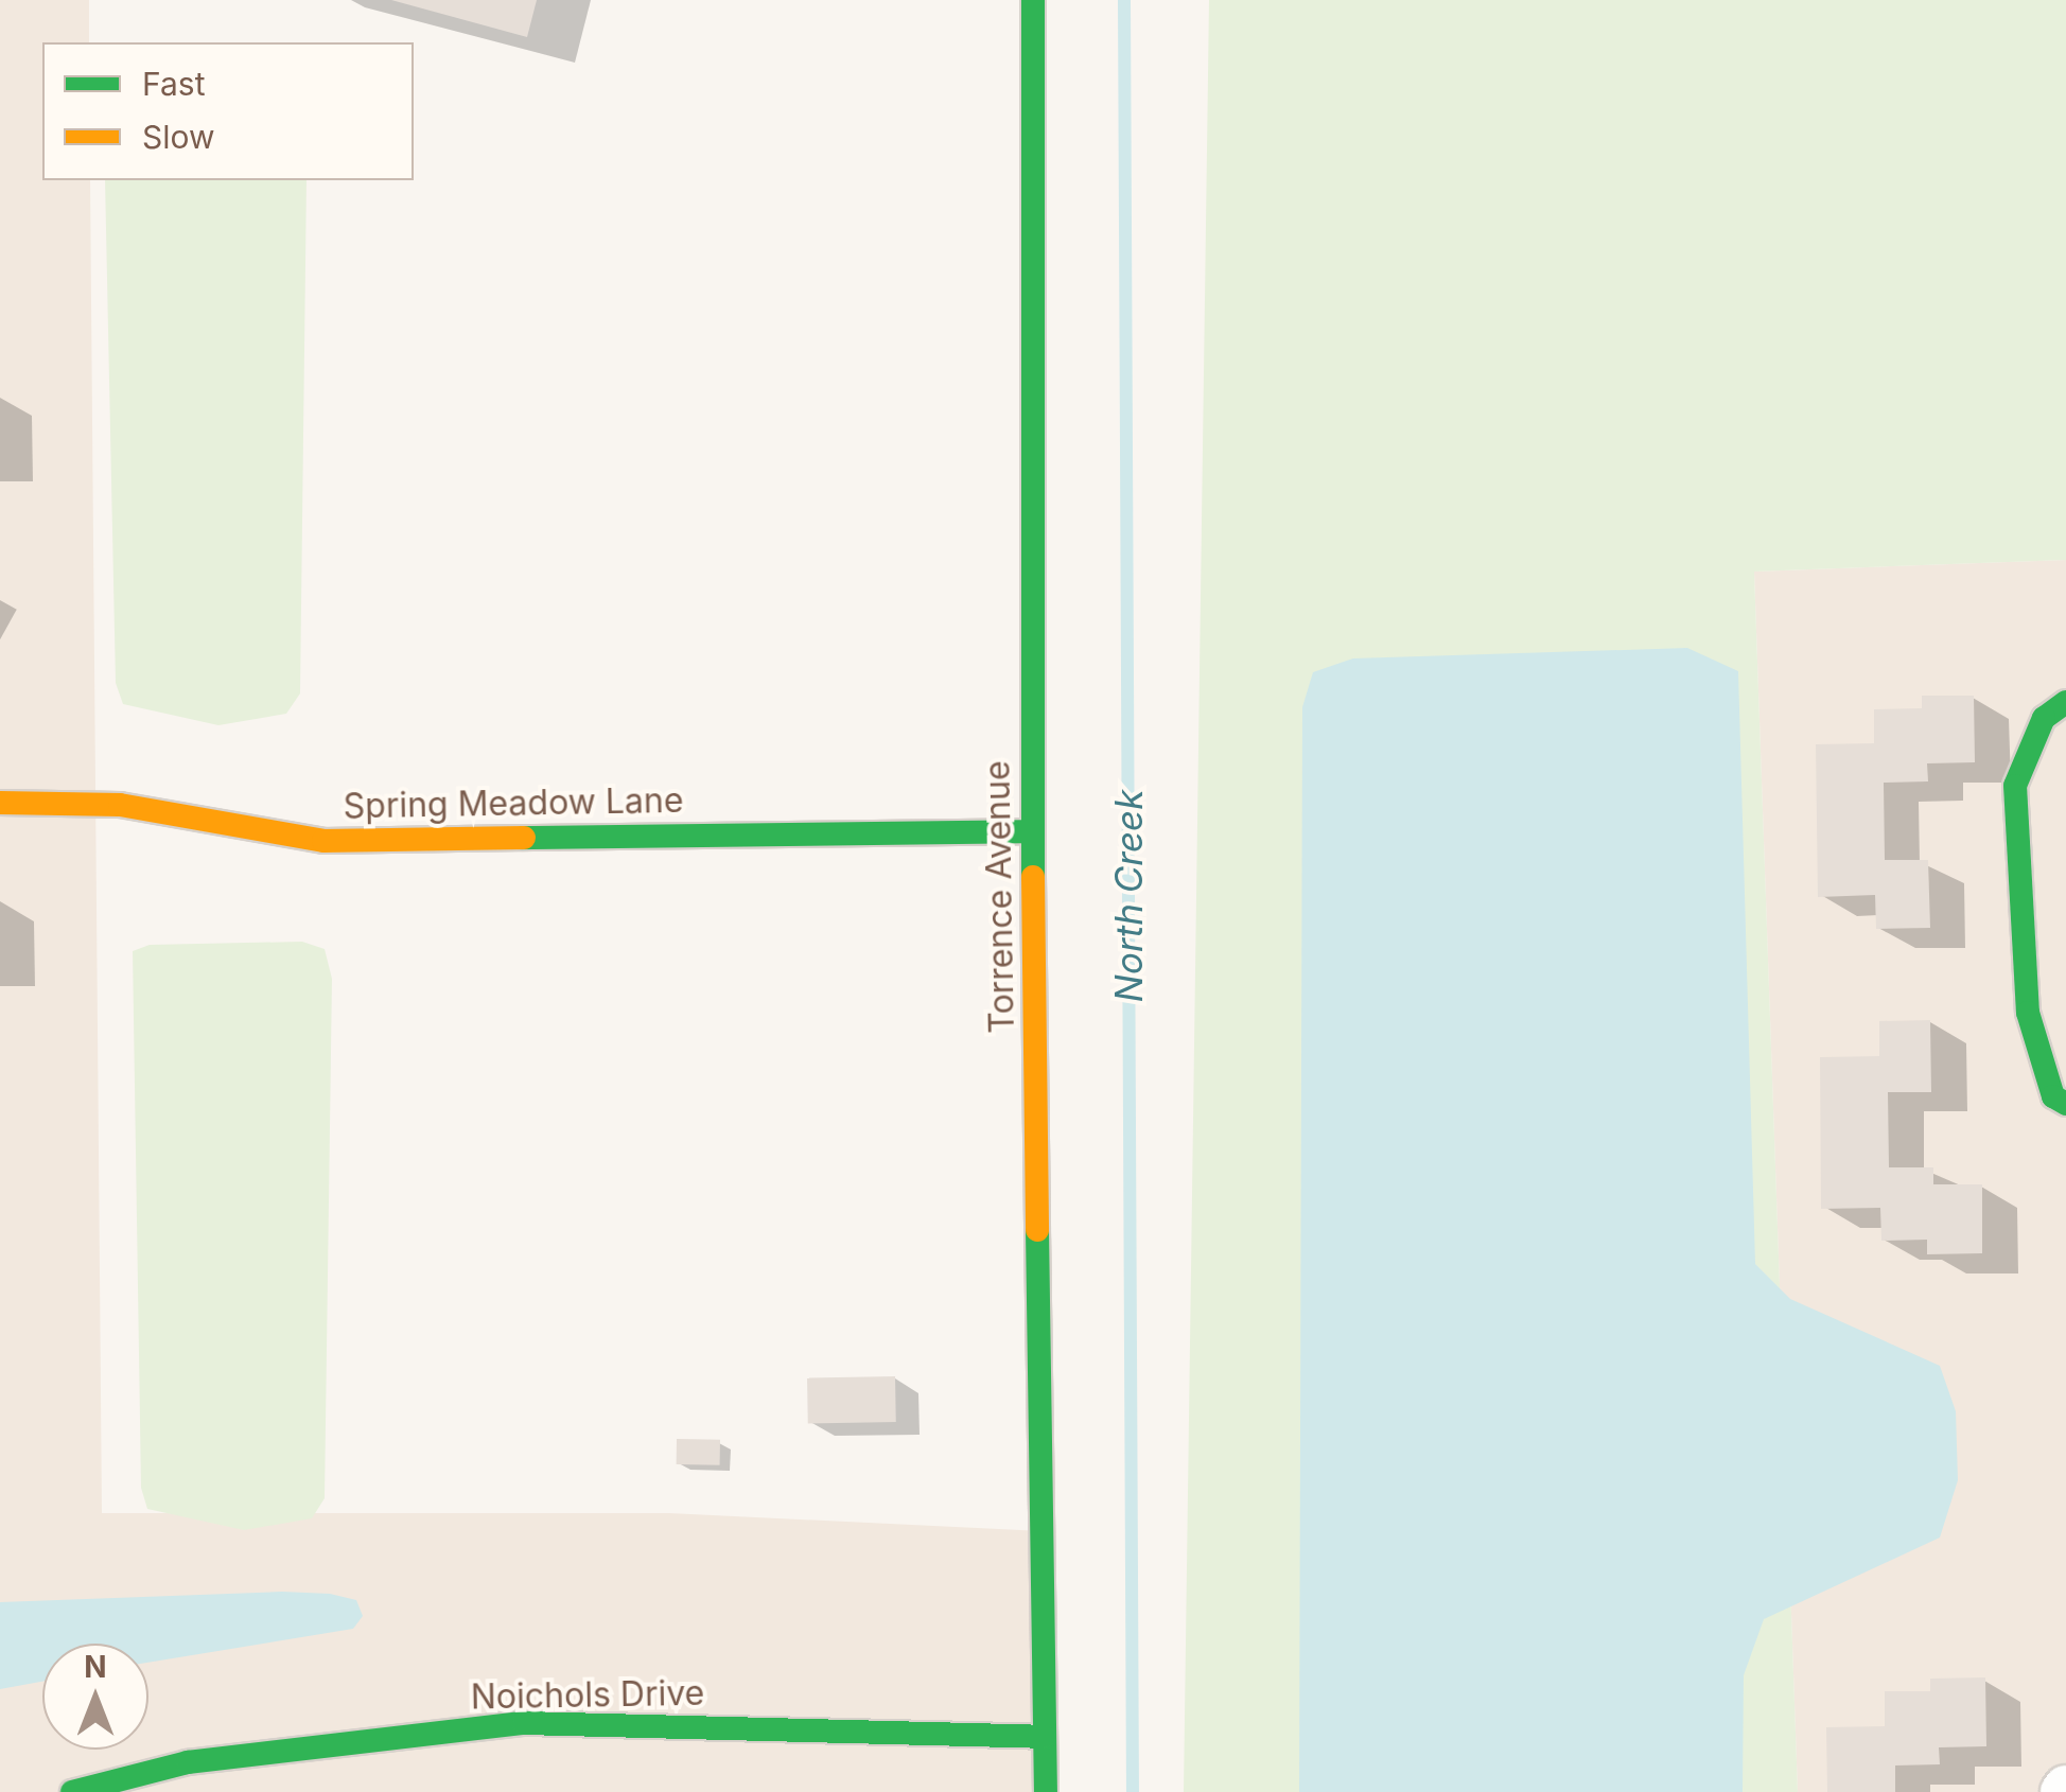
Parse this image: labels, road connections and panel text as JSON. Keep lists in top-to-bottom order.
{
  "streets": {
    "street": ["Spring Meadow Lane", "Torrence Avenue", "Noichols Drive"]
  },
  "crossings": [
    ["Spring Meadow Lane", "Torrence Avenue"],
    ["Torrence Avenue", "Noichols Drive"]
  ],
  "water": ["North Creek"],
  "legend": ["Fast", "Slow"],
  "north": "top"
}
